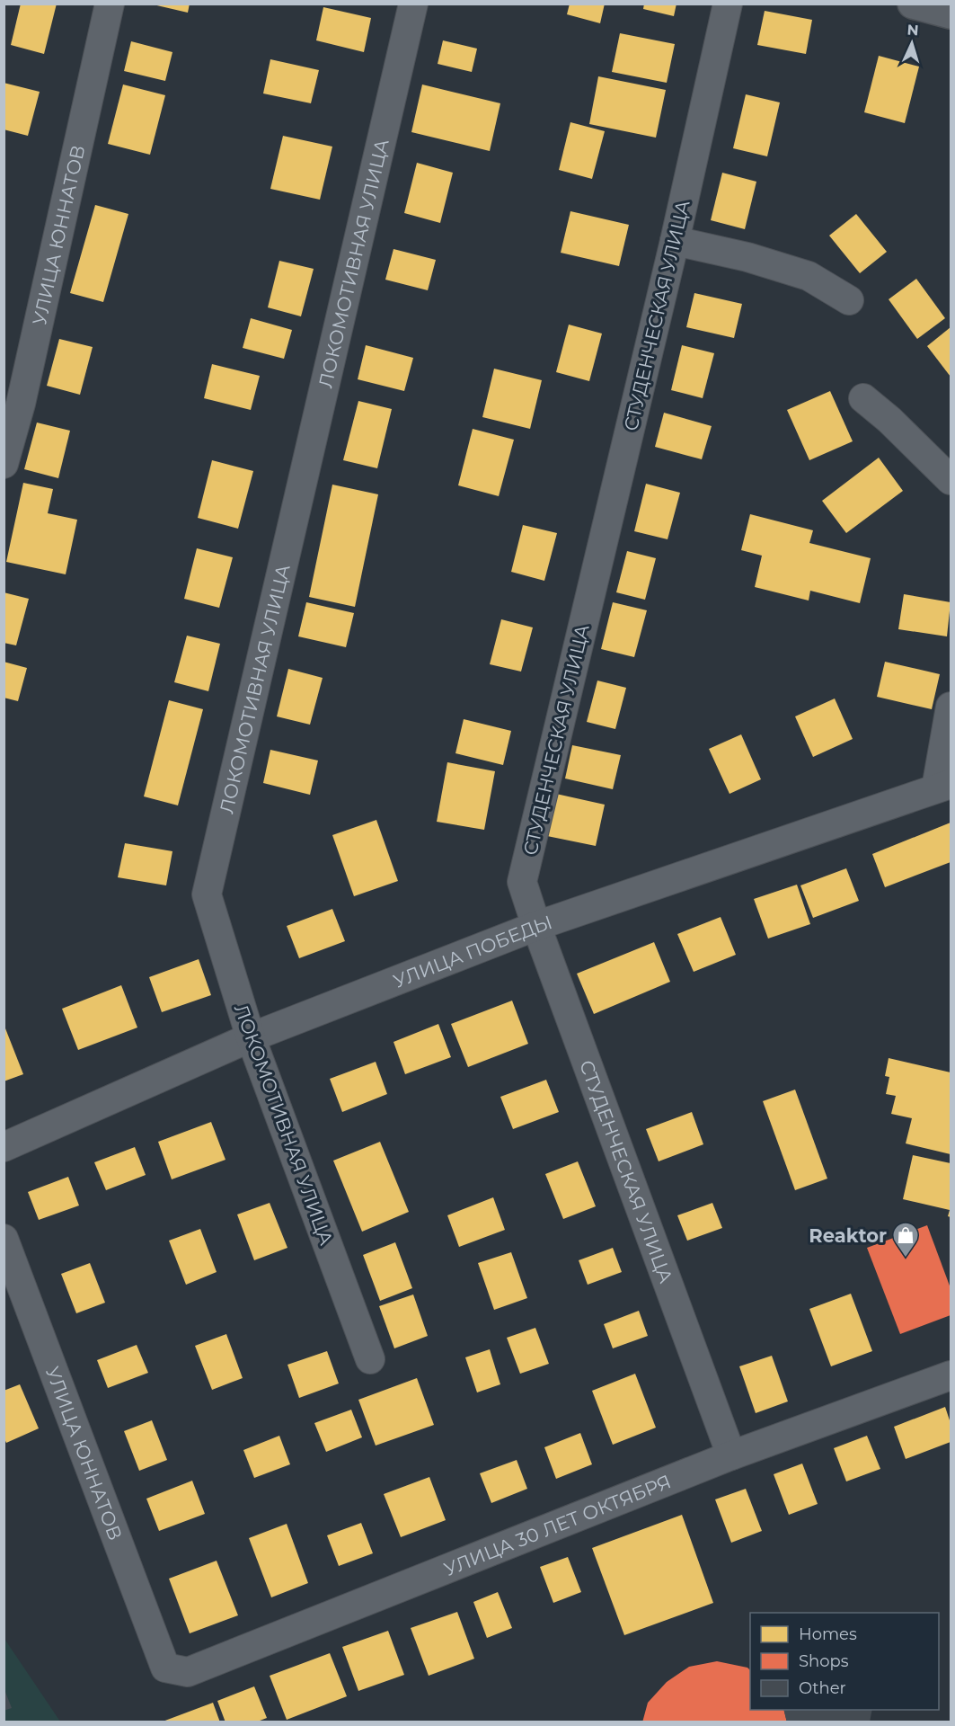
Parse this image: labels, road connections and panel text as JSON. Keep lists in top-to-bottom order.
{
  "streets": {
    "street": [
      "УЛИЦА ЮННАТОВ",
      "ЛОКОМОТИВНАЯ УЛИЦА",
      "СТУДЕНЧЕСКАЯ УЛИЦА",
      "УЛИЦА ПОБЕДЫ",
      "УЛИЦА 30 ЛЕТ ОКТЯБРЯ"
    ]
  },
  "crossings": [
    ["УЛИЦА ЮННАТОВ", "УЛИЦА 30 ЛЕТ ОКТЯБРЯ"],
    ["ЛОКОМОТИВНАЯ УЛИЦА", "УЛИЦА ПОБЕДЫ"],
    ["СТУДЕНЧЕСКАЯ УЛИЦА", "УЛИЦА ПОБЕДЫ"],
    ["СТУДЕНЧЕСКАЯ УЛИЦА", "УЛИЦА 30 ЛЕТ ОКТЯБРЯ"]
  ],
  "places": {
    "shop": ["Reaktor"]
  },
  "legend": ["Homes", "Shops", "Other"],
  "north": "top"
}
